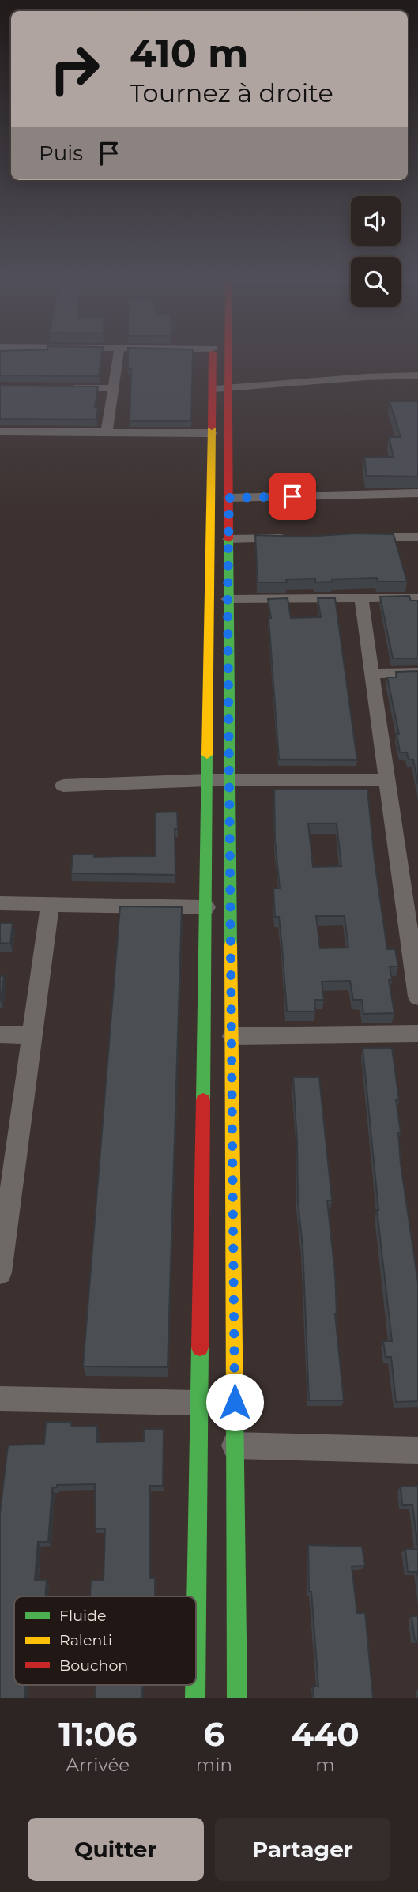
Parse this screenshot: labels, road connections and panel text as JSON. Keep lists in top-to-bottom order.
{
  "legend": ["Fluide", "Ralenti", "Bouchon"],
  "page": {
    "turn": ["410 m", "Tournez à droite"],
    "then": "Puis",
    "eta": [
      "11:06",
      "Arrivée",
      "6",
      "min",
      "440",
      "m"
    ],
    "buttons": ["Quitter", "Partager"]
  }
}
